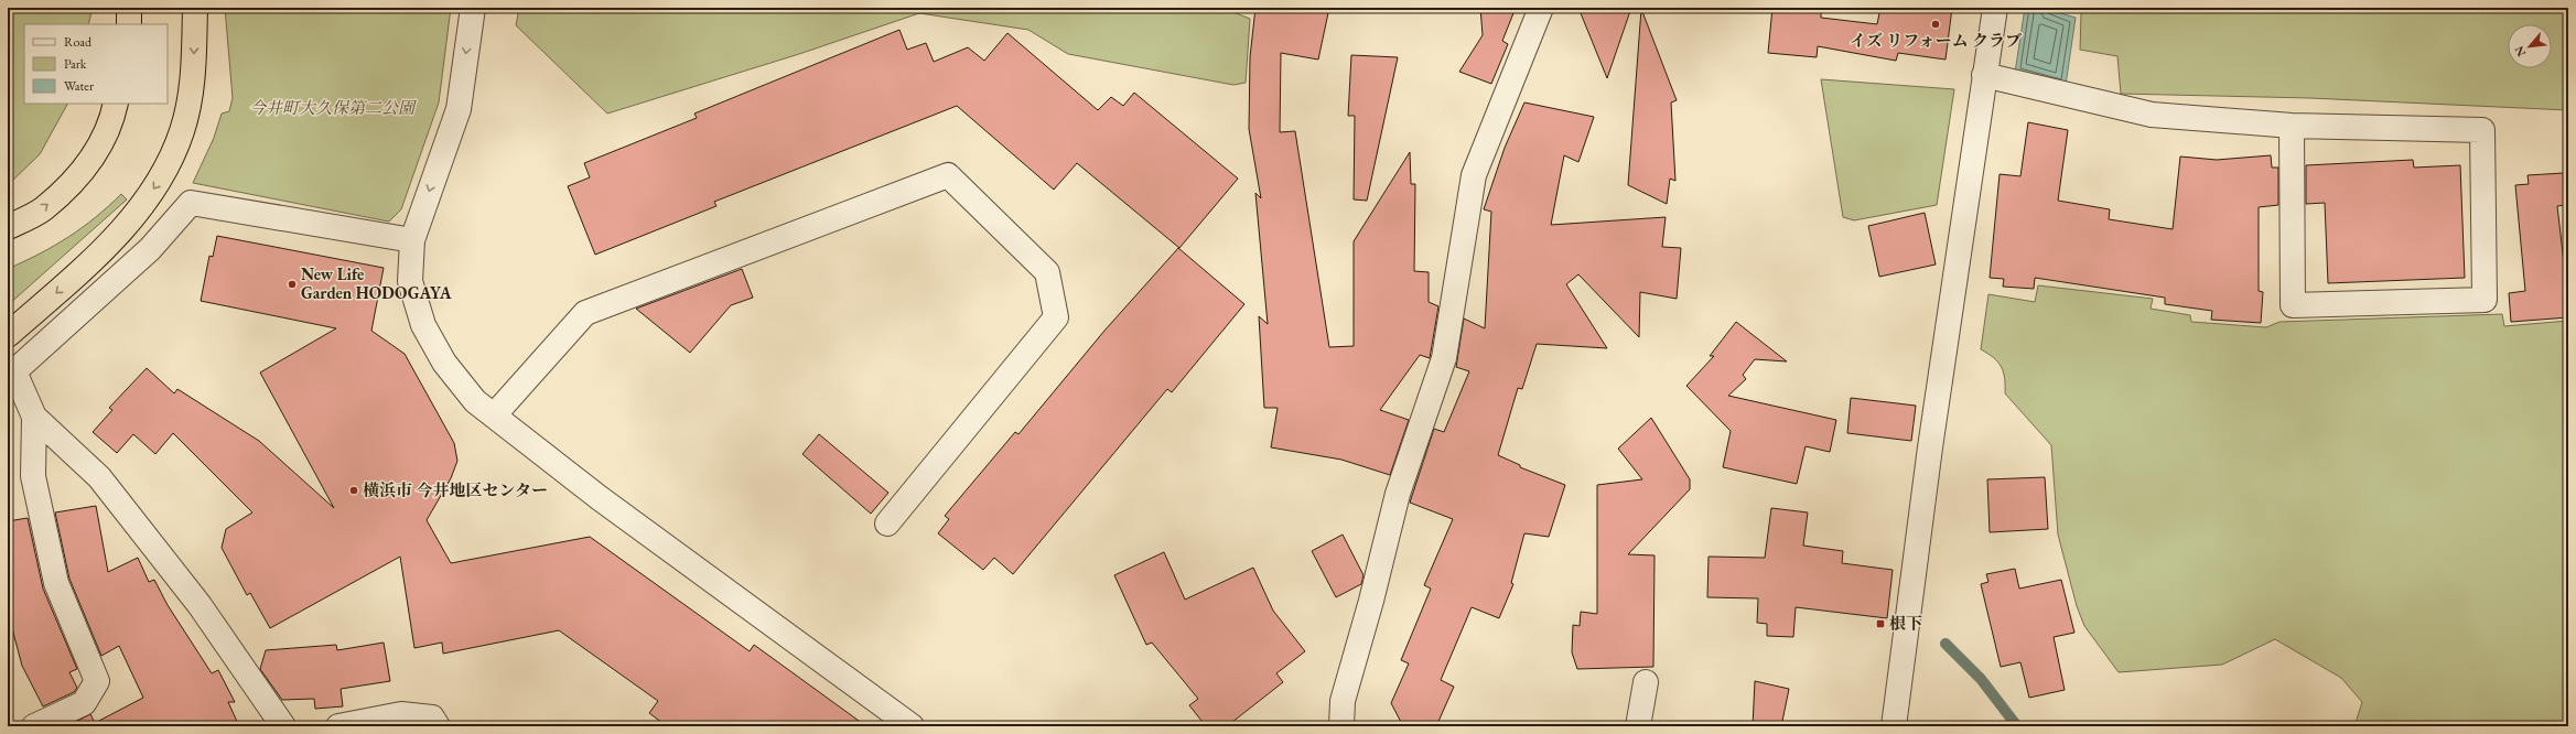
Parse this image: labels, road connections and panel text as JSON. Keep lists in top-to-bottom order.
{
  "parks": ["今井町大久保第二公園"],
  "places": {
    "other": ["イズ リフォーム クラブ", "New Life Garden HODOGAYA", "横浜市 今井地区センター"],
    "transit": ["根下"]
  },
  "legend": ["Road", "Park", "Water"],
  "north": "bottom left"
}
